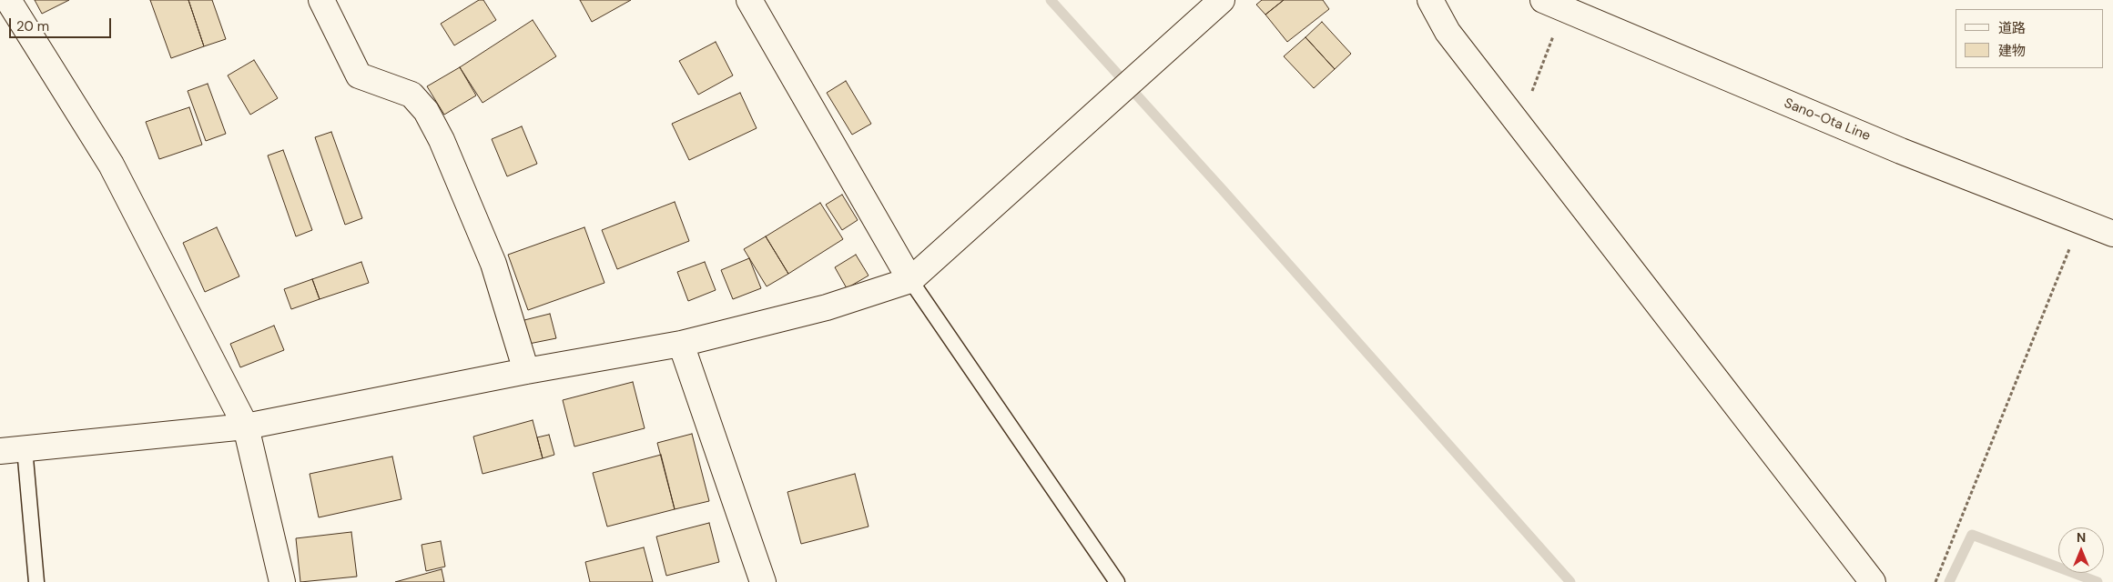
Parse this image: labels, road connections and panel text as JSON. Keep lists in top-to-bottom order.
{
  "streets": {
    "street": ["Sano-Ota Line"]
  },
  "legend": ["道路", "建物"],
  "scale_bar": "20 m",
  "north": "top"
}
